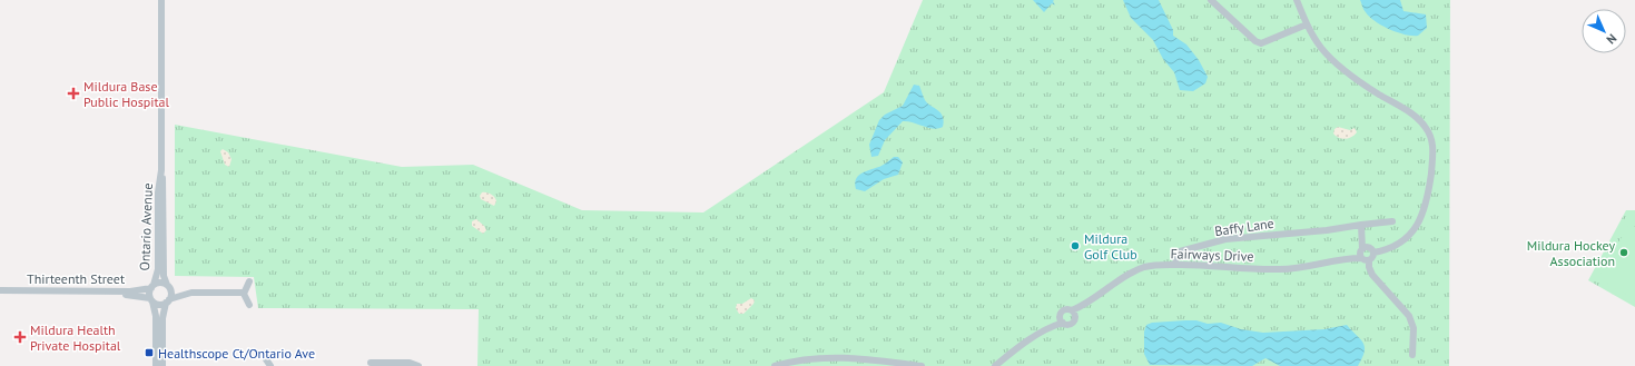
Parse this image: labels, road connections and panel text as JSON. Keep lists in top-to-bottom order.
{
  "streets": {
    "street": [
      "Ontario Avenue",
      "Baffy Lane",
      "Fairways Drive",
      "Thirteenth Street"
    ]
  },
  "crossings": [
    ["Ontario Avenue", "Thirteenth Street"],
    ["Baffy Lane", "Fairways Drive"]
  ],
  "places": {
    "health": ["Mildura Base Public Hospital", "Mildura Health Private Hospital"],
    "other": ["Mildura Golf Club", "Mildura Hockey Association"],
    "transit": ["Healthscope Ct/Ontario Ave"]
  },
  "north": "bottom right"
}
